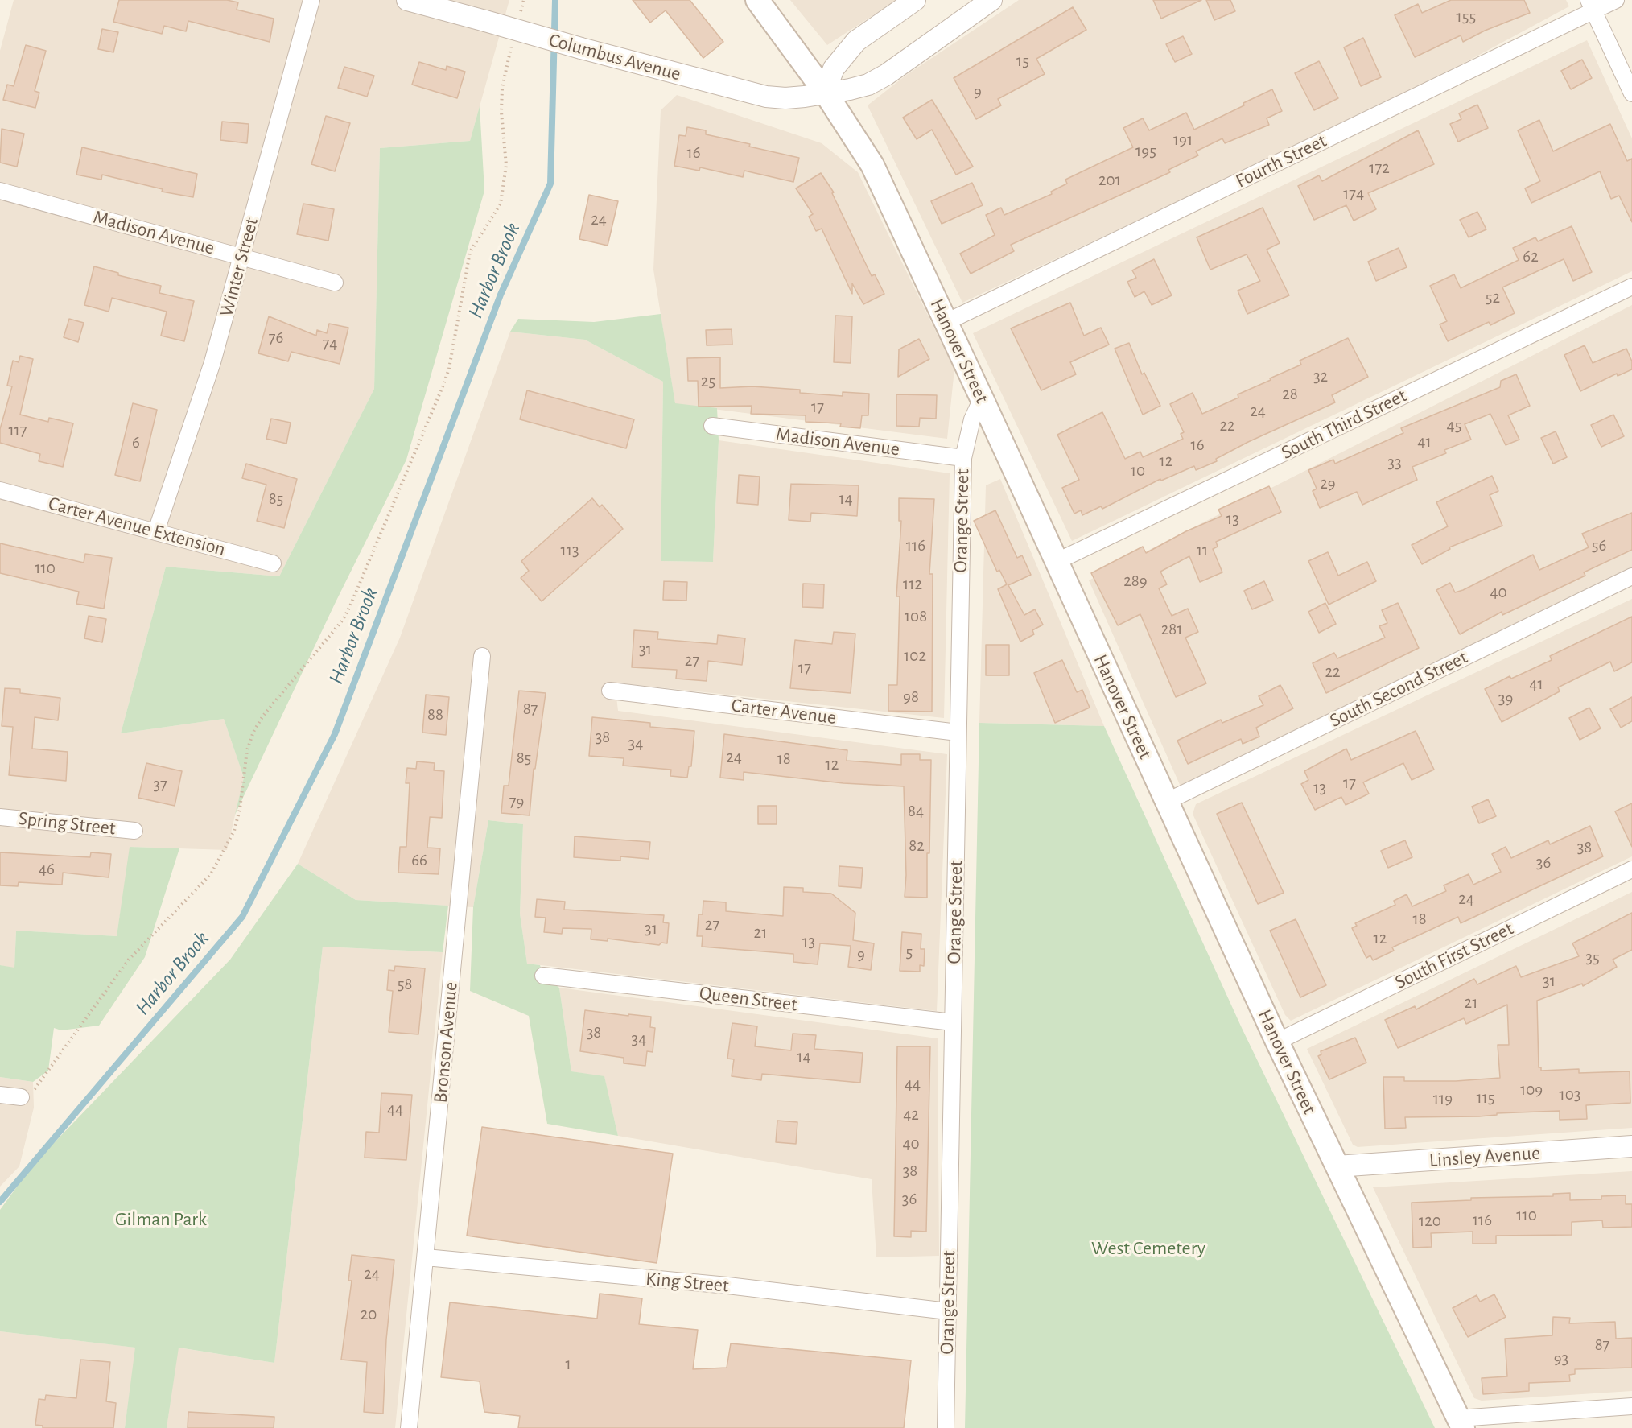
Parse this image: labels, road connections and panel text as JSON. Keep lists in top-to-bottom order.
{
  "streets": {
    "main road": ["Hanover Street"],
    "street": [
      "Columbus Avenue",
      "Fourth Street",
      "Madison Avenue",
      "Winter Street",
      "South Third Street",
      "Orange Street",
      "Carter Avenue Extension",
      "South Second Street",
      "Carter Avenue",
      "Spring Street",
      "South First Street",
      "Queen Street",
      "Bronson Avenue",
      "Linsley Avenue",
      "King Street"
    ]
  },
  "crossings": [
    ["Columbus Avenue", "Hanover Street"],
    ["Fourth Street", "Hanover Street"],
    ["Madison Avenue", "Winter Street"],
    ["Madison Avenue", "Orange Street"],
    ["Winter Street", "Carter Avenue Extension"],
    ["Hanover Street", "South Third Street"],
    ["Hanover Street", "Orange Street"],
    ["Hanover Street", "South Second Street"],
    ["Hanover Street", "South First Street"],
    ["Hanover Street", "Linsley Avenue"],
    ["Orange Street", "Carter Avenue"],
    ["Orange Street", "Queen Street"],
    ["Orange Street", "King Street"],
    ["Bronson Avenue", "King Street"]
  ],
  "water": ["Harbor Brook"],
  "parks": ["Gilman Park", "West Cemetery"],
  "house_numbers": [
    "155",
    "15",
    "9",
    "191",
    "195",
    "16",
    "172",
    "201",
    "174",
    "24",
    "62",
    "52",
    "76",
    "74",
    "32",
    "25",
    "28",
    "17",
    "24",
    "22",
    "45",
    "117",
    "41",
    "6",
    "16",
    "12",
    "33",
    "10",
    "29",
    "85",
    "14",
    "13",
    "116",
    "56",
    "113",
    "11",
    "110",
    "289",
    "112",
    "40",
    "108",
    "281",
    "31",
    "102",
    "27",
    "17",
    "22",
    "41",
    "98",
    "39",
    "87",
    "88",
    "38",
    "34",
    "24",
    "85",
    "18",
    "12",
    "17",
    "37",
    "13",
    "79",
    "84",
    "82",
    "38",
    "66",
    "36",
    "46",
    "24",
    "18",
    "27",
    "31",
    "21",
    "12",
    "13",
    "5",
    "9",
    "35",
    "31",
    "58",
    "21",
    "38",
    "34",
    "14",
    "44",
    "109",
    "103",
    "115",
    "119",
    "44",
    "42",
    "40",
    "38",
    "36",
    "110",
    "116",
    "120",
    "24",
    "20",
    "87",
    "93",
    "1"
  ]
}
